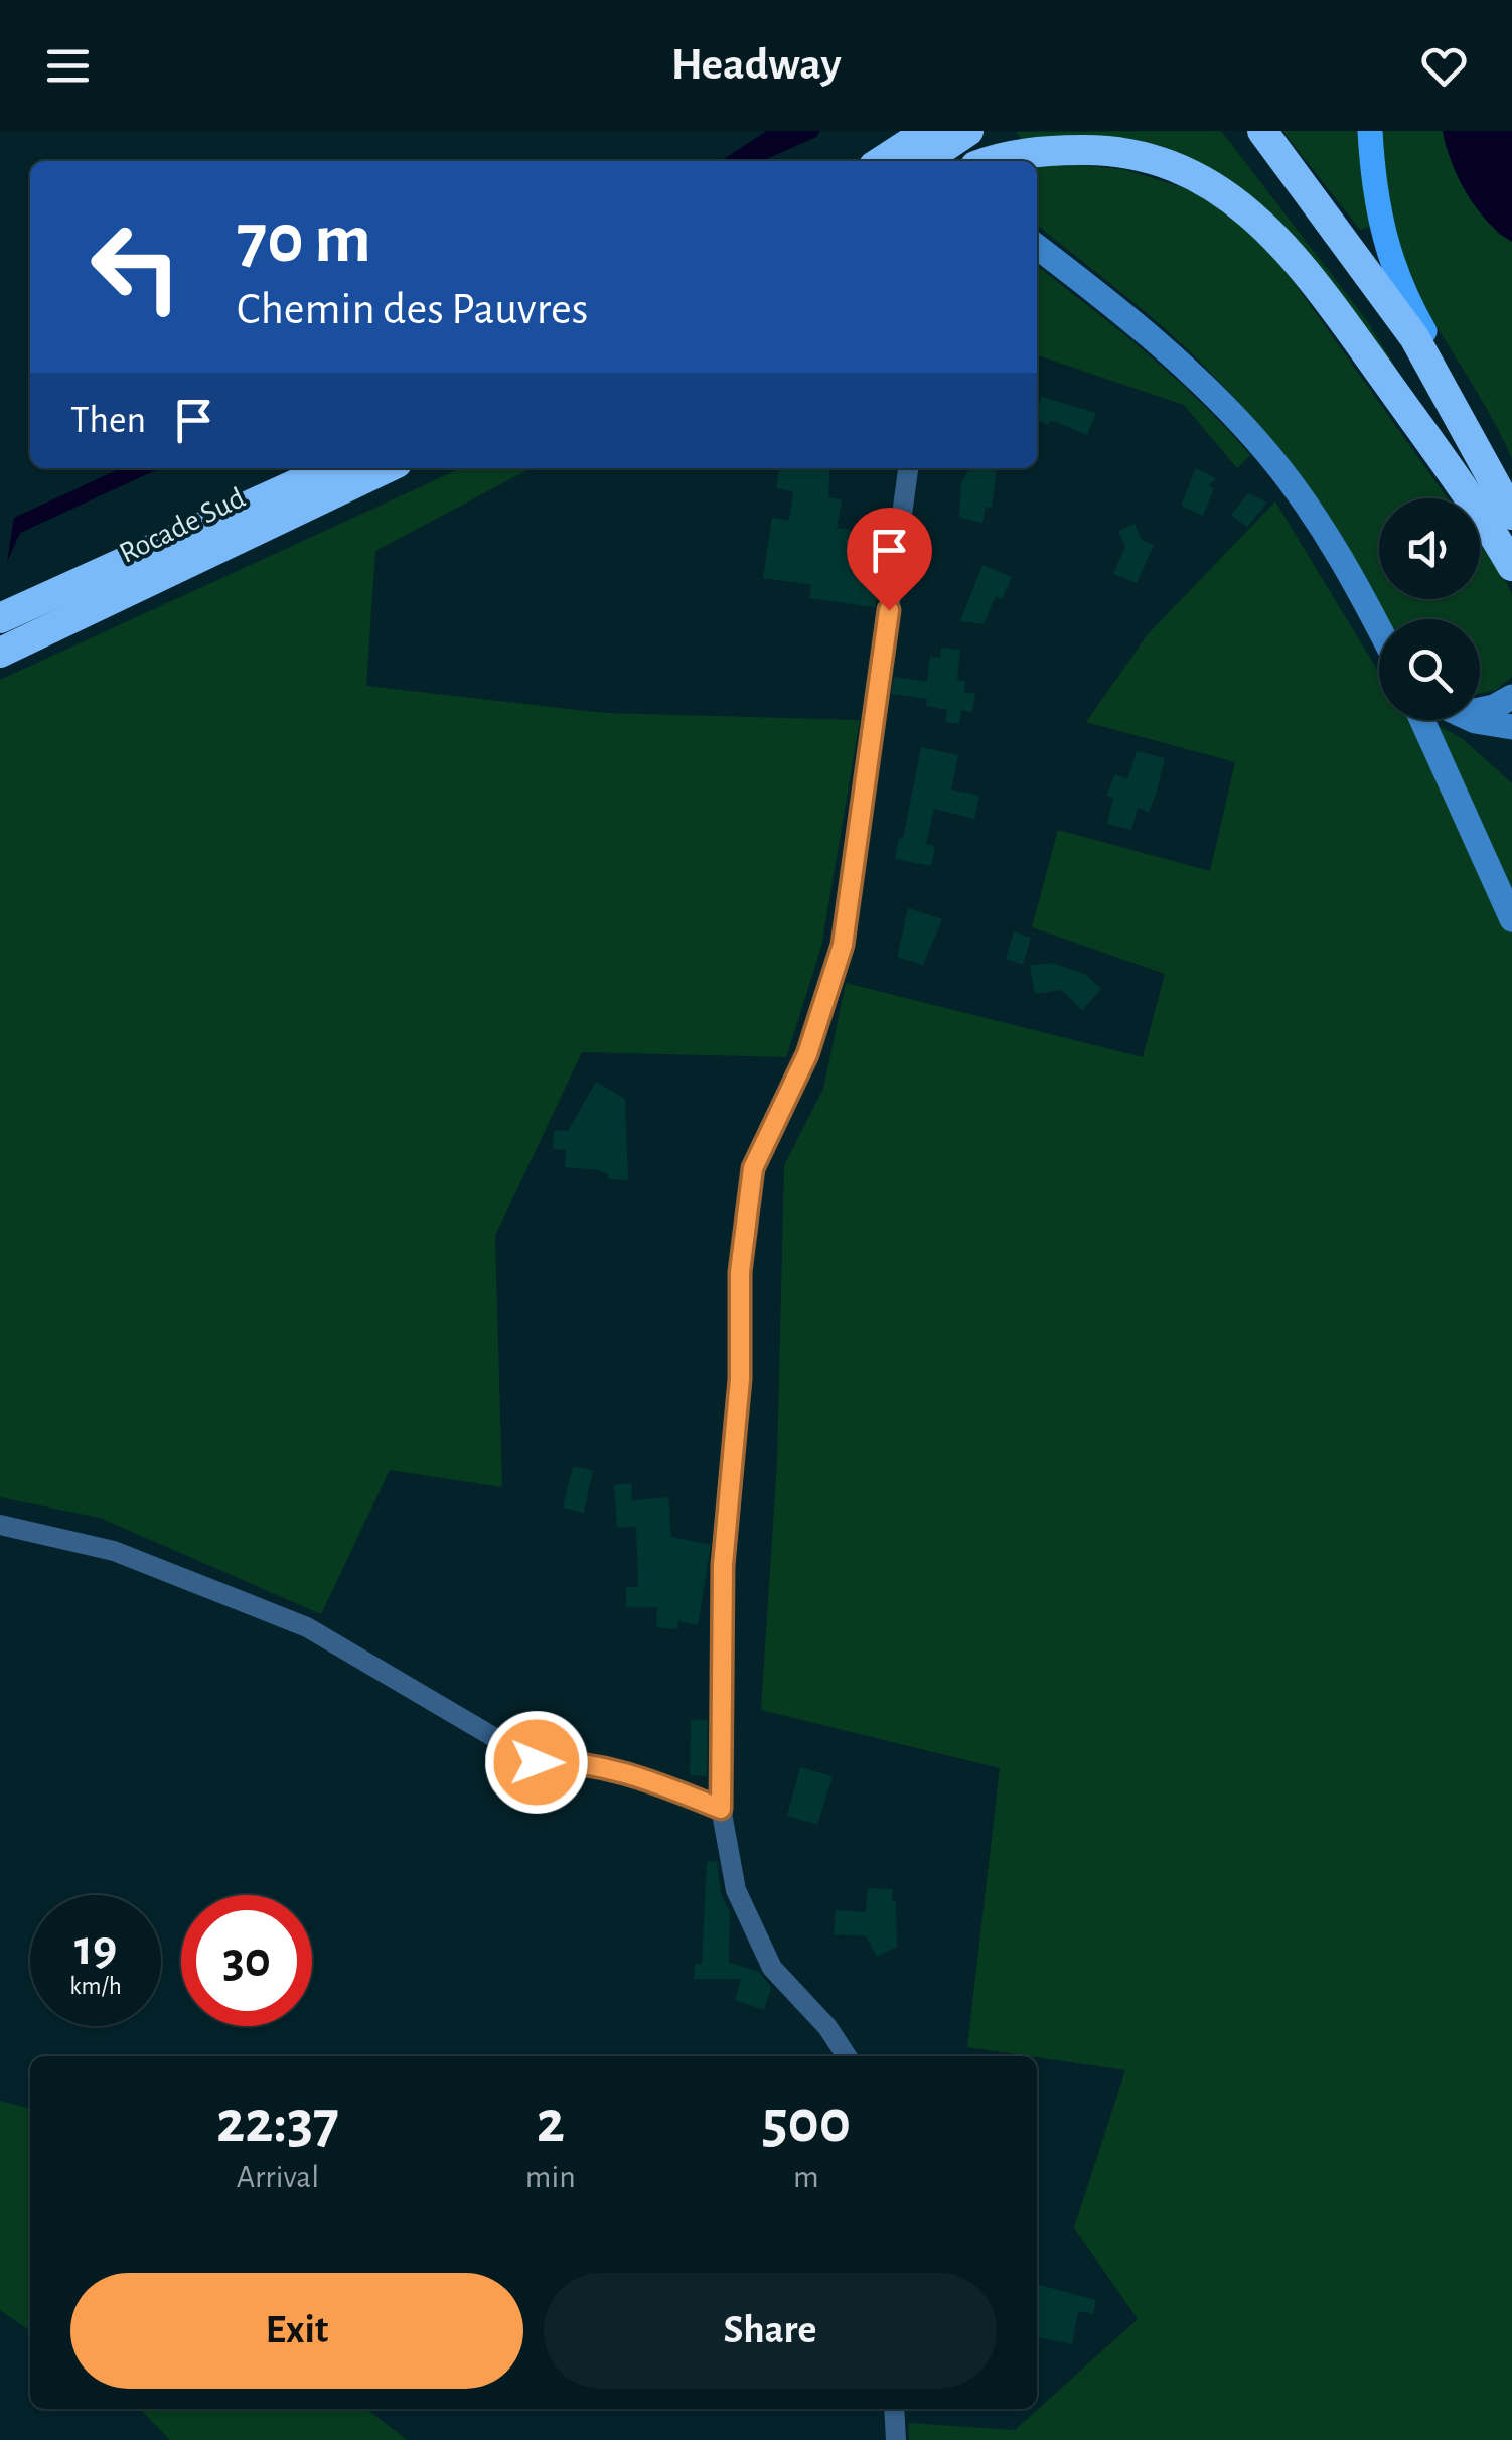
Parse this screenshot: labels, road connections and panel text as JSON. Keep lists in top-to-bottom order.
{
  "streets": {
    "highway": ["Rocade Sud"]
  },
  "page": {
    "header": "Headway",
    "turn": ["70 m", "Chemin des Pauvres"],
    "then": "Then",
    "speed": "19 km/h",
    "limit": "30",
    "eta": [
      "22:37",
      "Arrival",
      "2",
      "min",
      "500",
      "m"
    ],
    "buttons": ["Exit", "Share"]
  }
}
